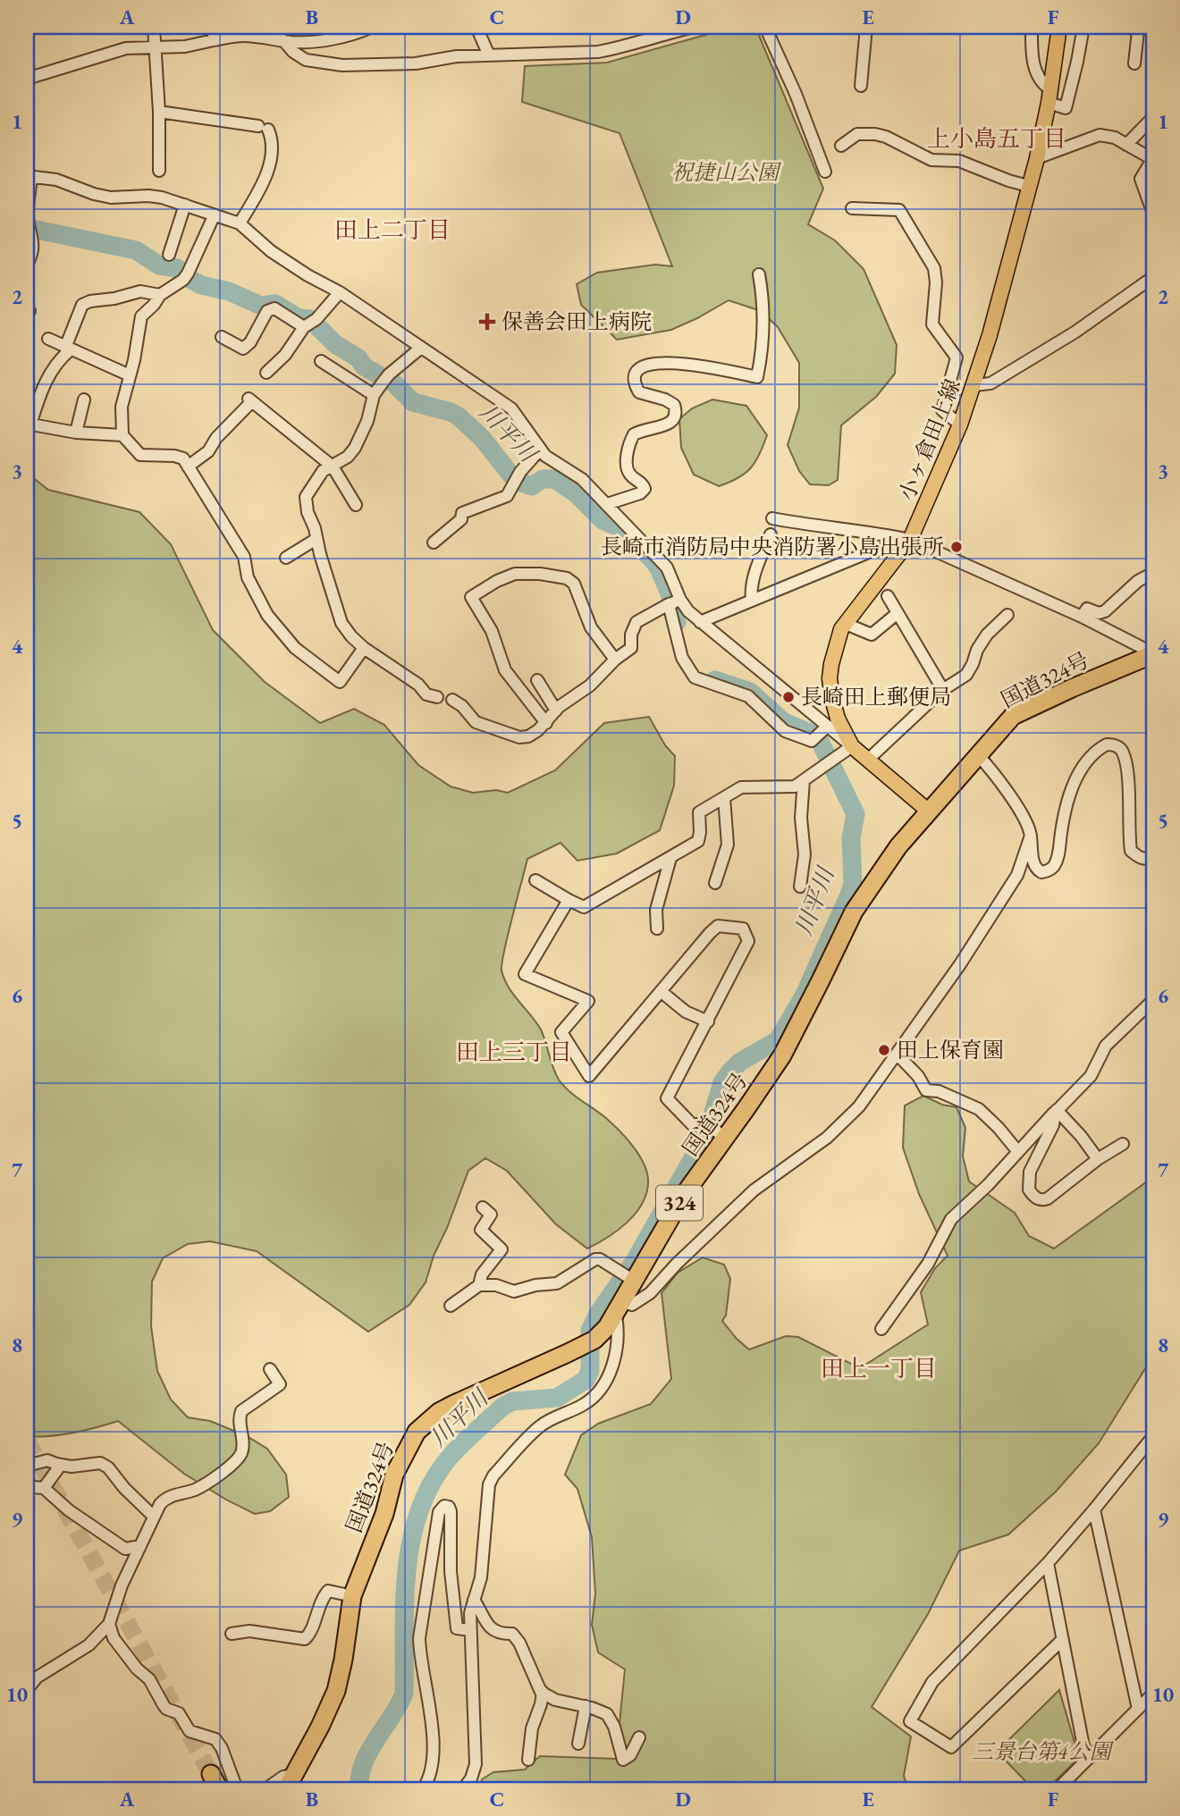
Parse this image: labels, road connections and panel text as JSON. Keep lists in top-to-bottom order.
{
  "streets": {
    "highway": ["国道324号", "324"],
    "main road": ["小ヶ倉田上線"]
  },
  "crossings": [
    ["小ヶ倉田上線", "国道324号"]
  ],
  "districts": [
    "上小島五丁目",
    "田上二丁目",
    "田上三丁目",
    "田上一丁目"
  ],
  "water": ["川平川"],
  "parks": ["祝捷山公園", "三景台第4公園"],
  "places": {
    "health": ["保善会田上病院"],
    "other": ["長崎市消防局中央消防署小島出張所", "長崎田上郵便局", "田上保育園"]
  },
  "grid": {
    "columns": [
      "A",
      "B",
      "C",
      "D",
      "E",
      "F"
    ],
    "rows": [
      "1",
      "2",
      "3",
      "4",
      "5",
      "6",
      "7",
      "8",
      "9",
      "10"
    ]
  }
}
